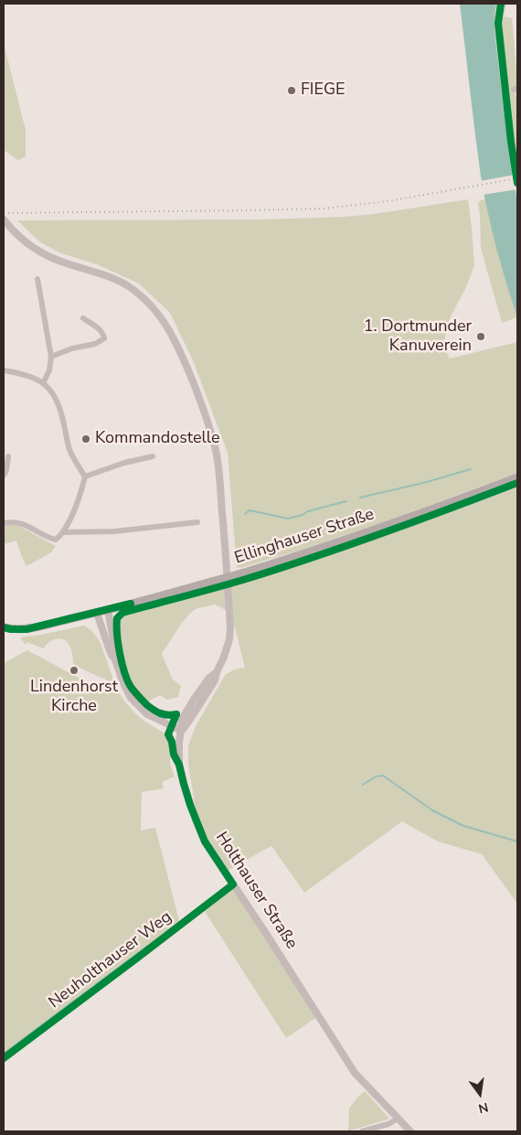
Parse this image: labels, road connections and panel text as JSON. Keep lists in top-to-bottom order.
{
  "streets": {
    "main road": ["Ellinghauser Straße"],
    "street": ["Holthauser Straße", "Neuholthauser Weg"]
  },
  "crossings": [
    ["Holthauser Straße", "Neuholthauser Weg"]
  ],
  "places": [
    "FIEGE",
    "1. Dortmunder Kanuverein",
    "Kommandostelle",
    "Lindenhorst Kirche"
  ],
  "north": "bottom"
}
